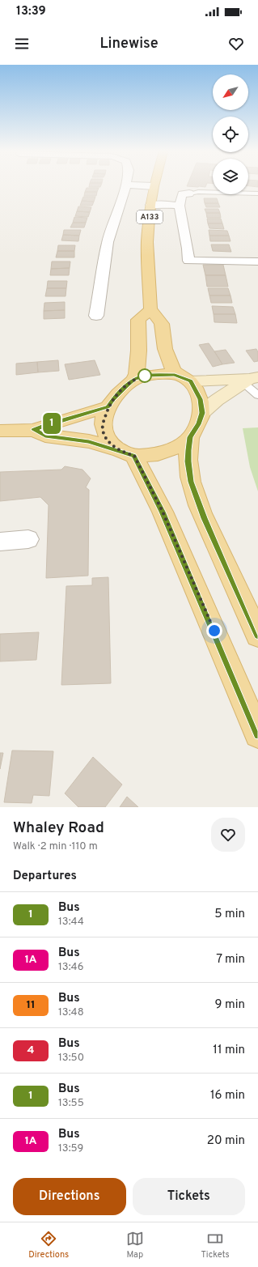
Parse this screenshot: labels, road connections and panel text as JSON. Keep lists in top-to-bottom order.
{
  "streets": {
    "main road": ["A133"]
  },
  "lines": ["bus line 1"],
  "north": "bottom left",
  "page": {
    "status": "13:39",
    "header": "Linewise",
    "on_map": "1",
    "heading": [
      ["Whaley Road", "Walk · 2 min · 110 m"],
      "Departures"
    ],
    "list": [
      {
        "mark": "1",
        "name": "Bus",
        "note": "13:44",
        "value": "5 min"
      },
      {
        "mark": "1A",
        "name": "Bus",
        "note": "13:46",
        "value": "7 min"
      },
      {
        "mark": "11",
        "name": "Bus",
        "note": "13:48",
        "value": "9 min"
      },
      {
        "mark": "4",
        "name": "Bus",
        "note": "13:50",
        "value": "11 min"
      },
      {
        "mark": "1",
        "name": "Bus",
        "note": "13:55",
        "value": "16 min"
      },
      {
        "mark": "1A",
        "name": "Bus",
        "note": "13:59",
        "value": "20 min"
      }
    ],
    "buttons": ["Directions", "Tickets"],
    "tabs": ["Directions", "Map", "Tickets"]
  }
}
